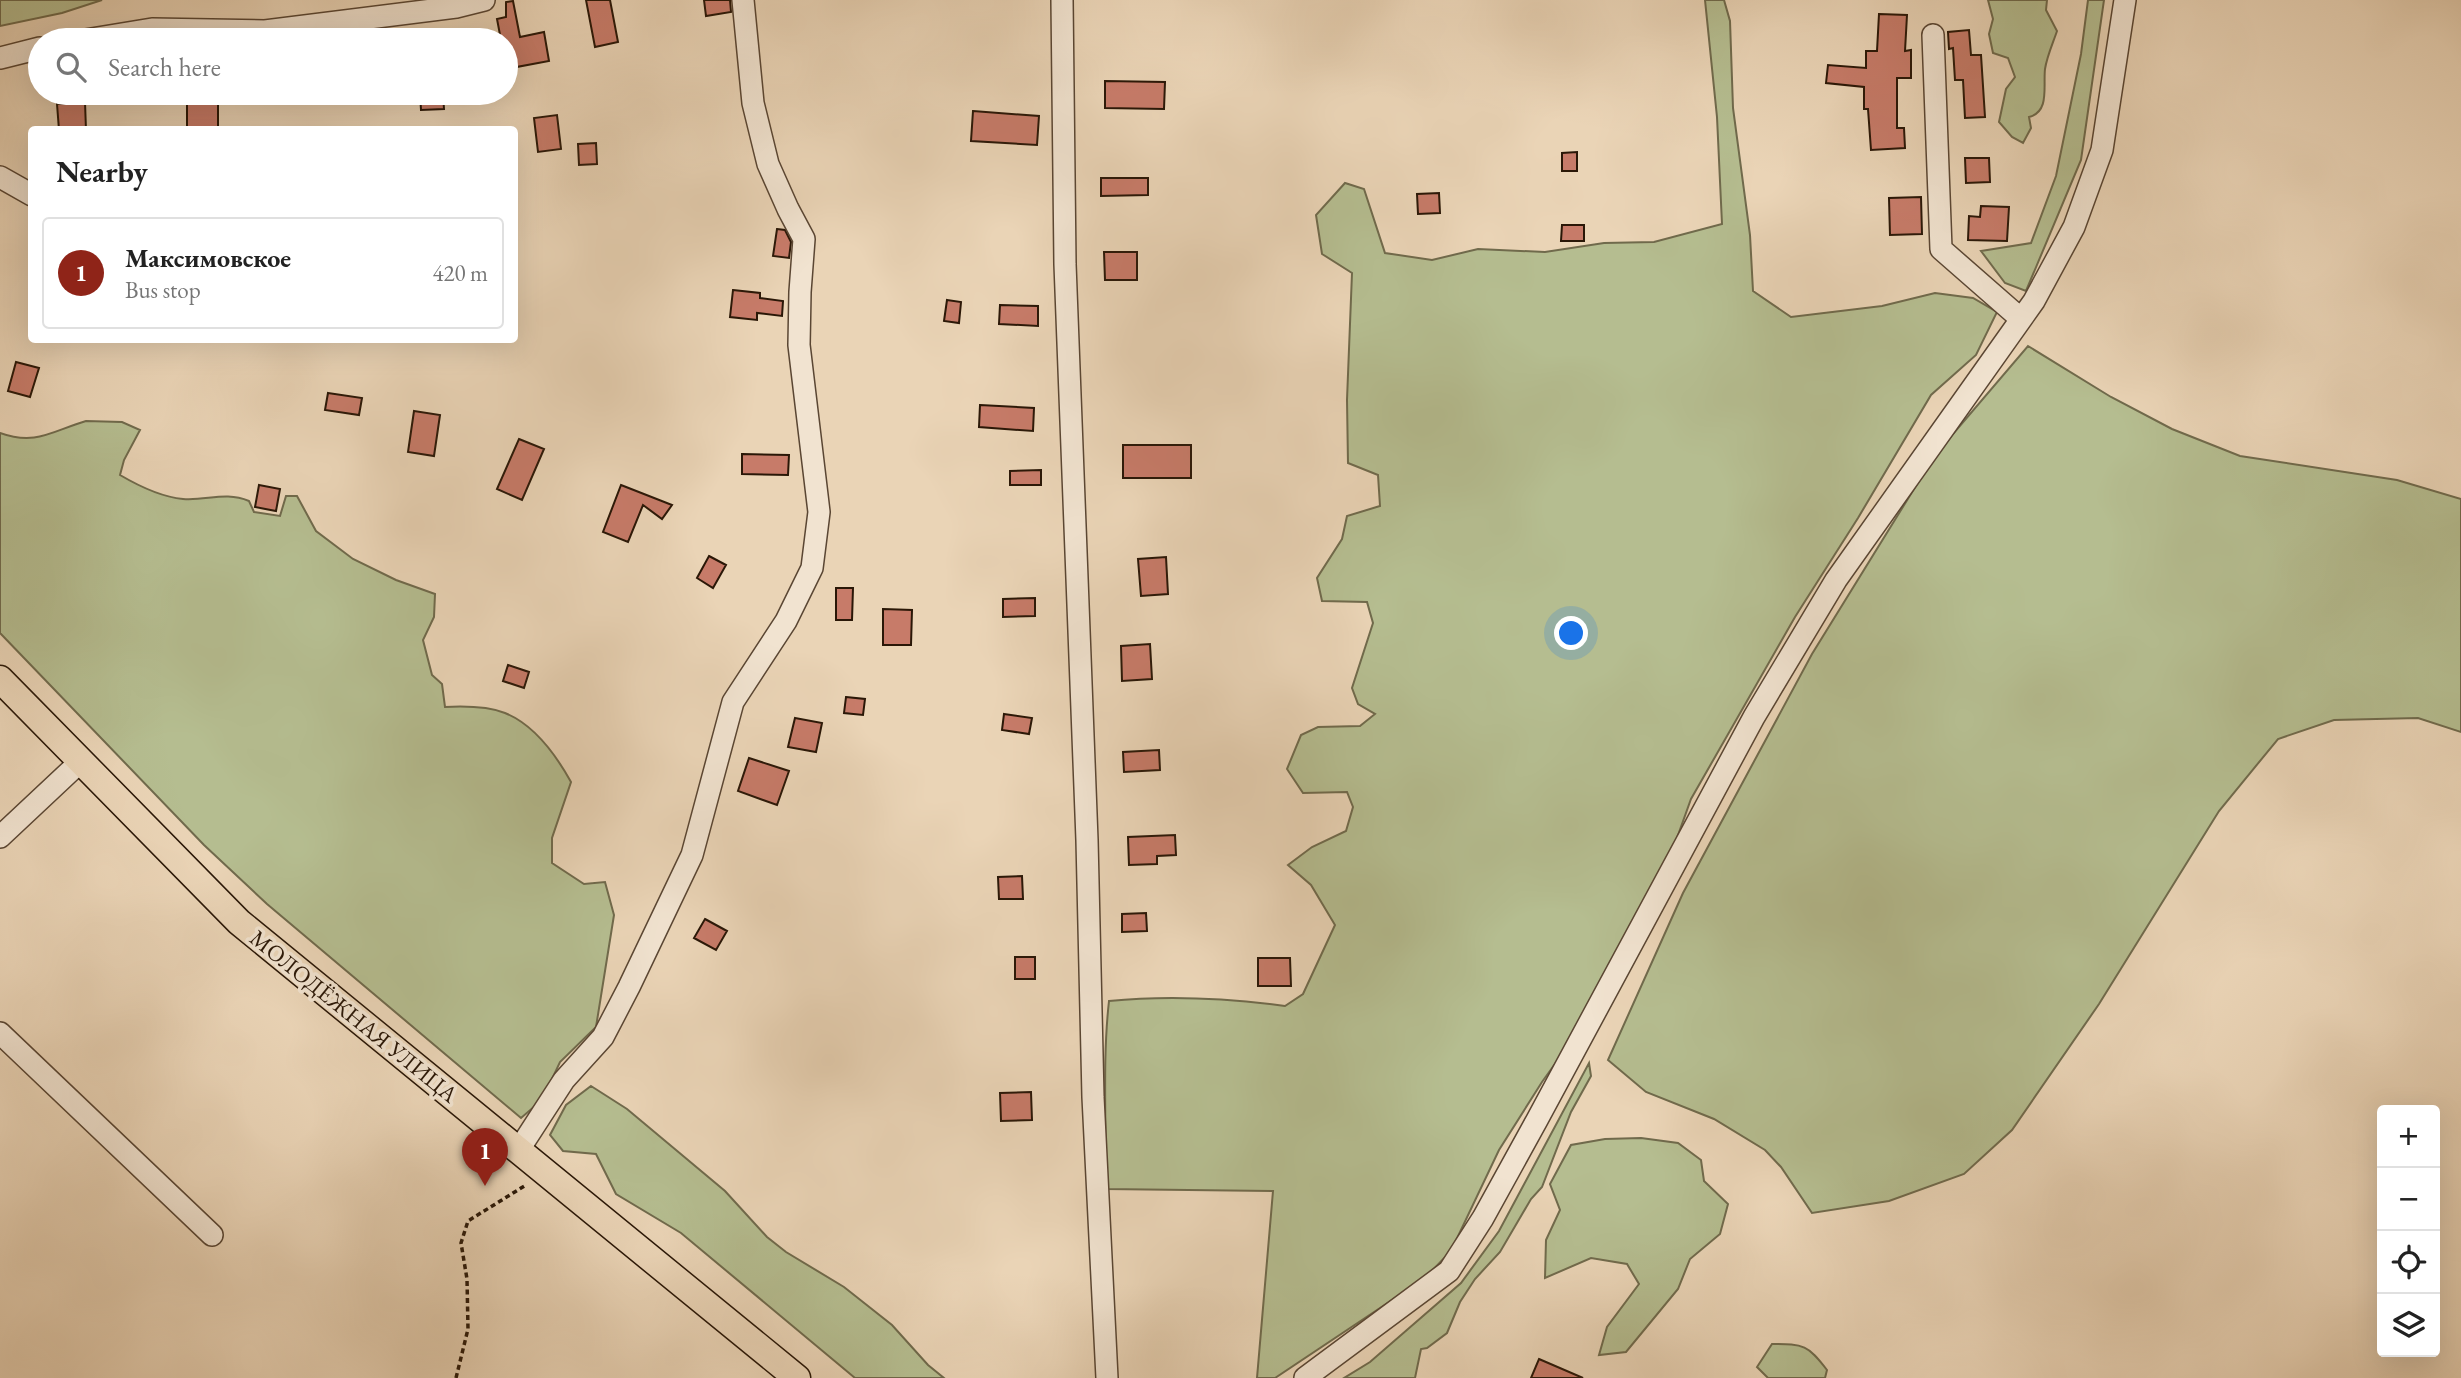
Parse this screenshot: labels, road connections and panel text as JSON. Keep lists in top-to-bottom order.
{
  "streets": {
    "main road": ["МОЛОДЁЖНАЯ УЛИЦА"]
  },
  "page": {
    "search": "Search here",
    "heading": "Nearby",
    "list": [
      {
        "mark": "1",
        "name": "Максимовское",
        "note": "Bus stop",
        "value": "420 m"
      }
    ],
    "map_buttons": ["+", "−"],
    "pins": "1"
  }
}
